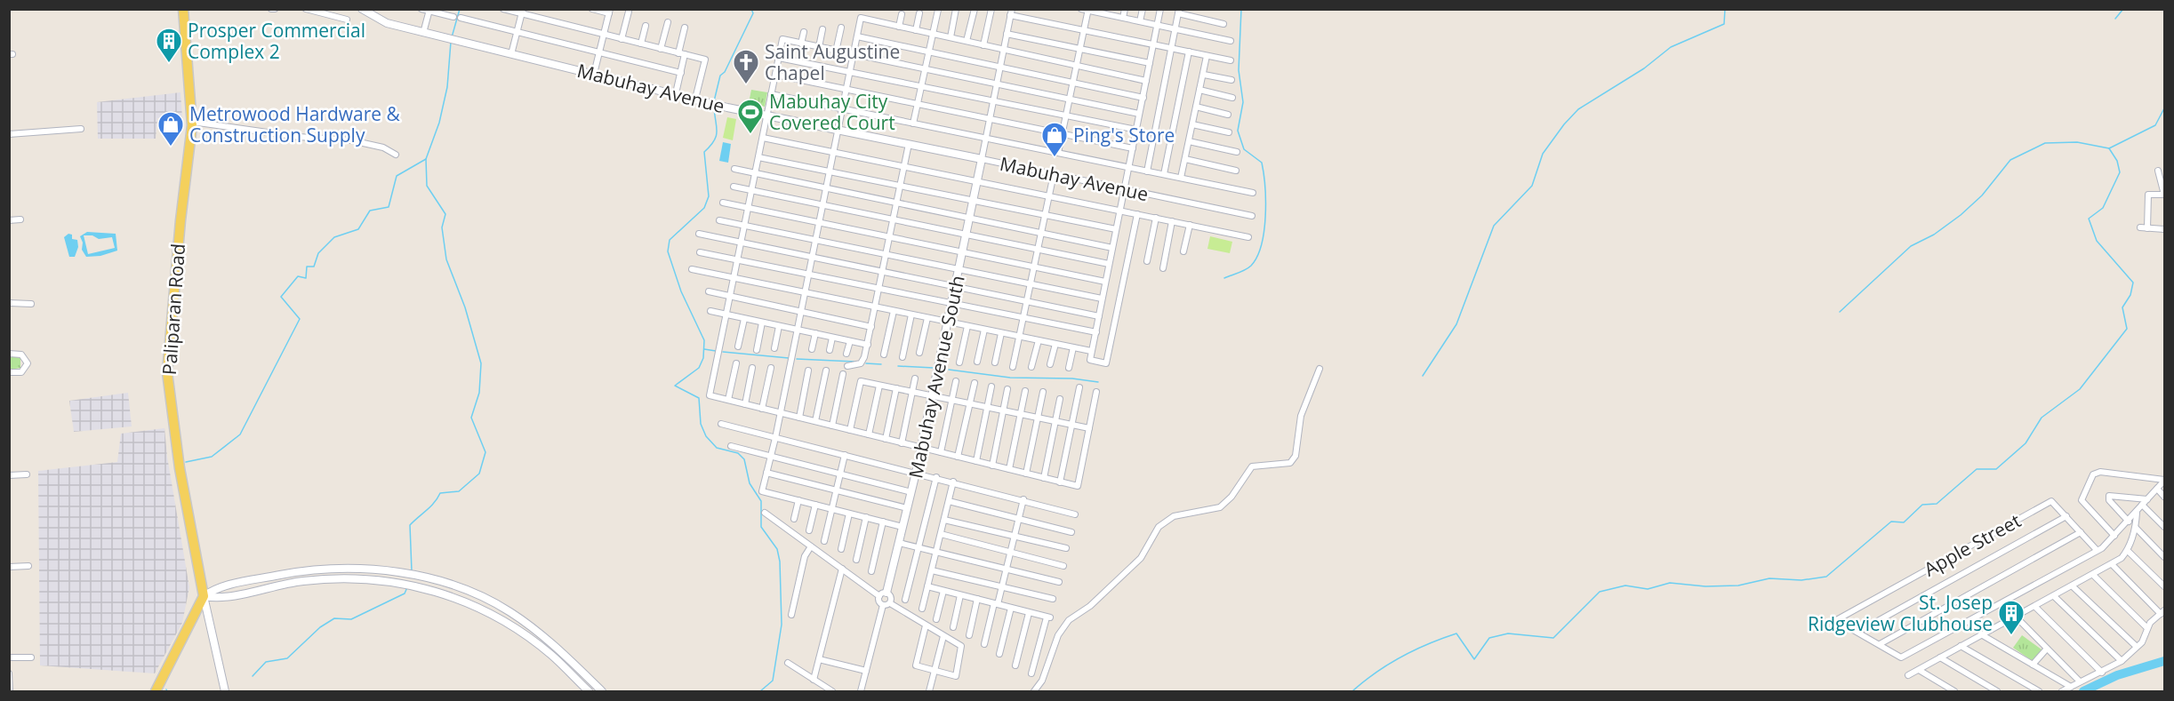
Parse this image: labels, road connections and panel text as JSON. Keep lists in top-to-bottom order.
{
  "streets": {
    "main road": ["Paliparan Road"],
    "street": ["Mabuhay Avenue", "Mabuhay Avenue South", "Apple Street"]
  },
  "crossings": [
    ["Mabuhay Avenue", "Mabuhay Avenue South"]
  ],
  "places": {
    "building": ["Prosper Commercial Complex 2", "St. Josep Ridgeview Clubhouse"],
    "church": ["Saint Augustine Chapel"],
    "sports": ["Mabuhay City Covered Court"],
    "shop": ["Metrowood Hardware & Construction Supply", "Ping's Store"]
  }
}
